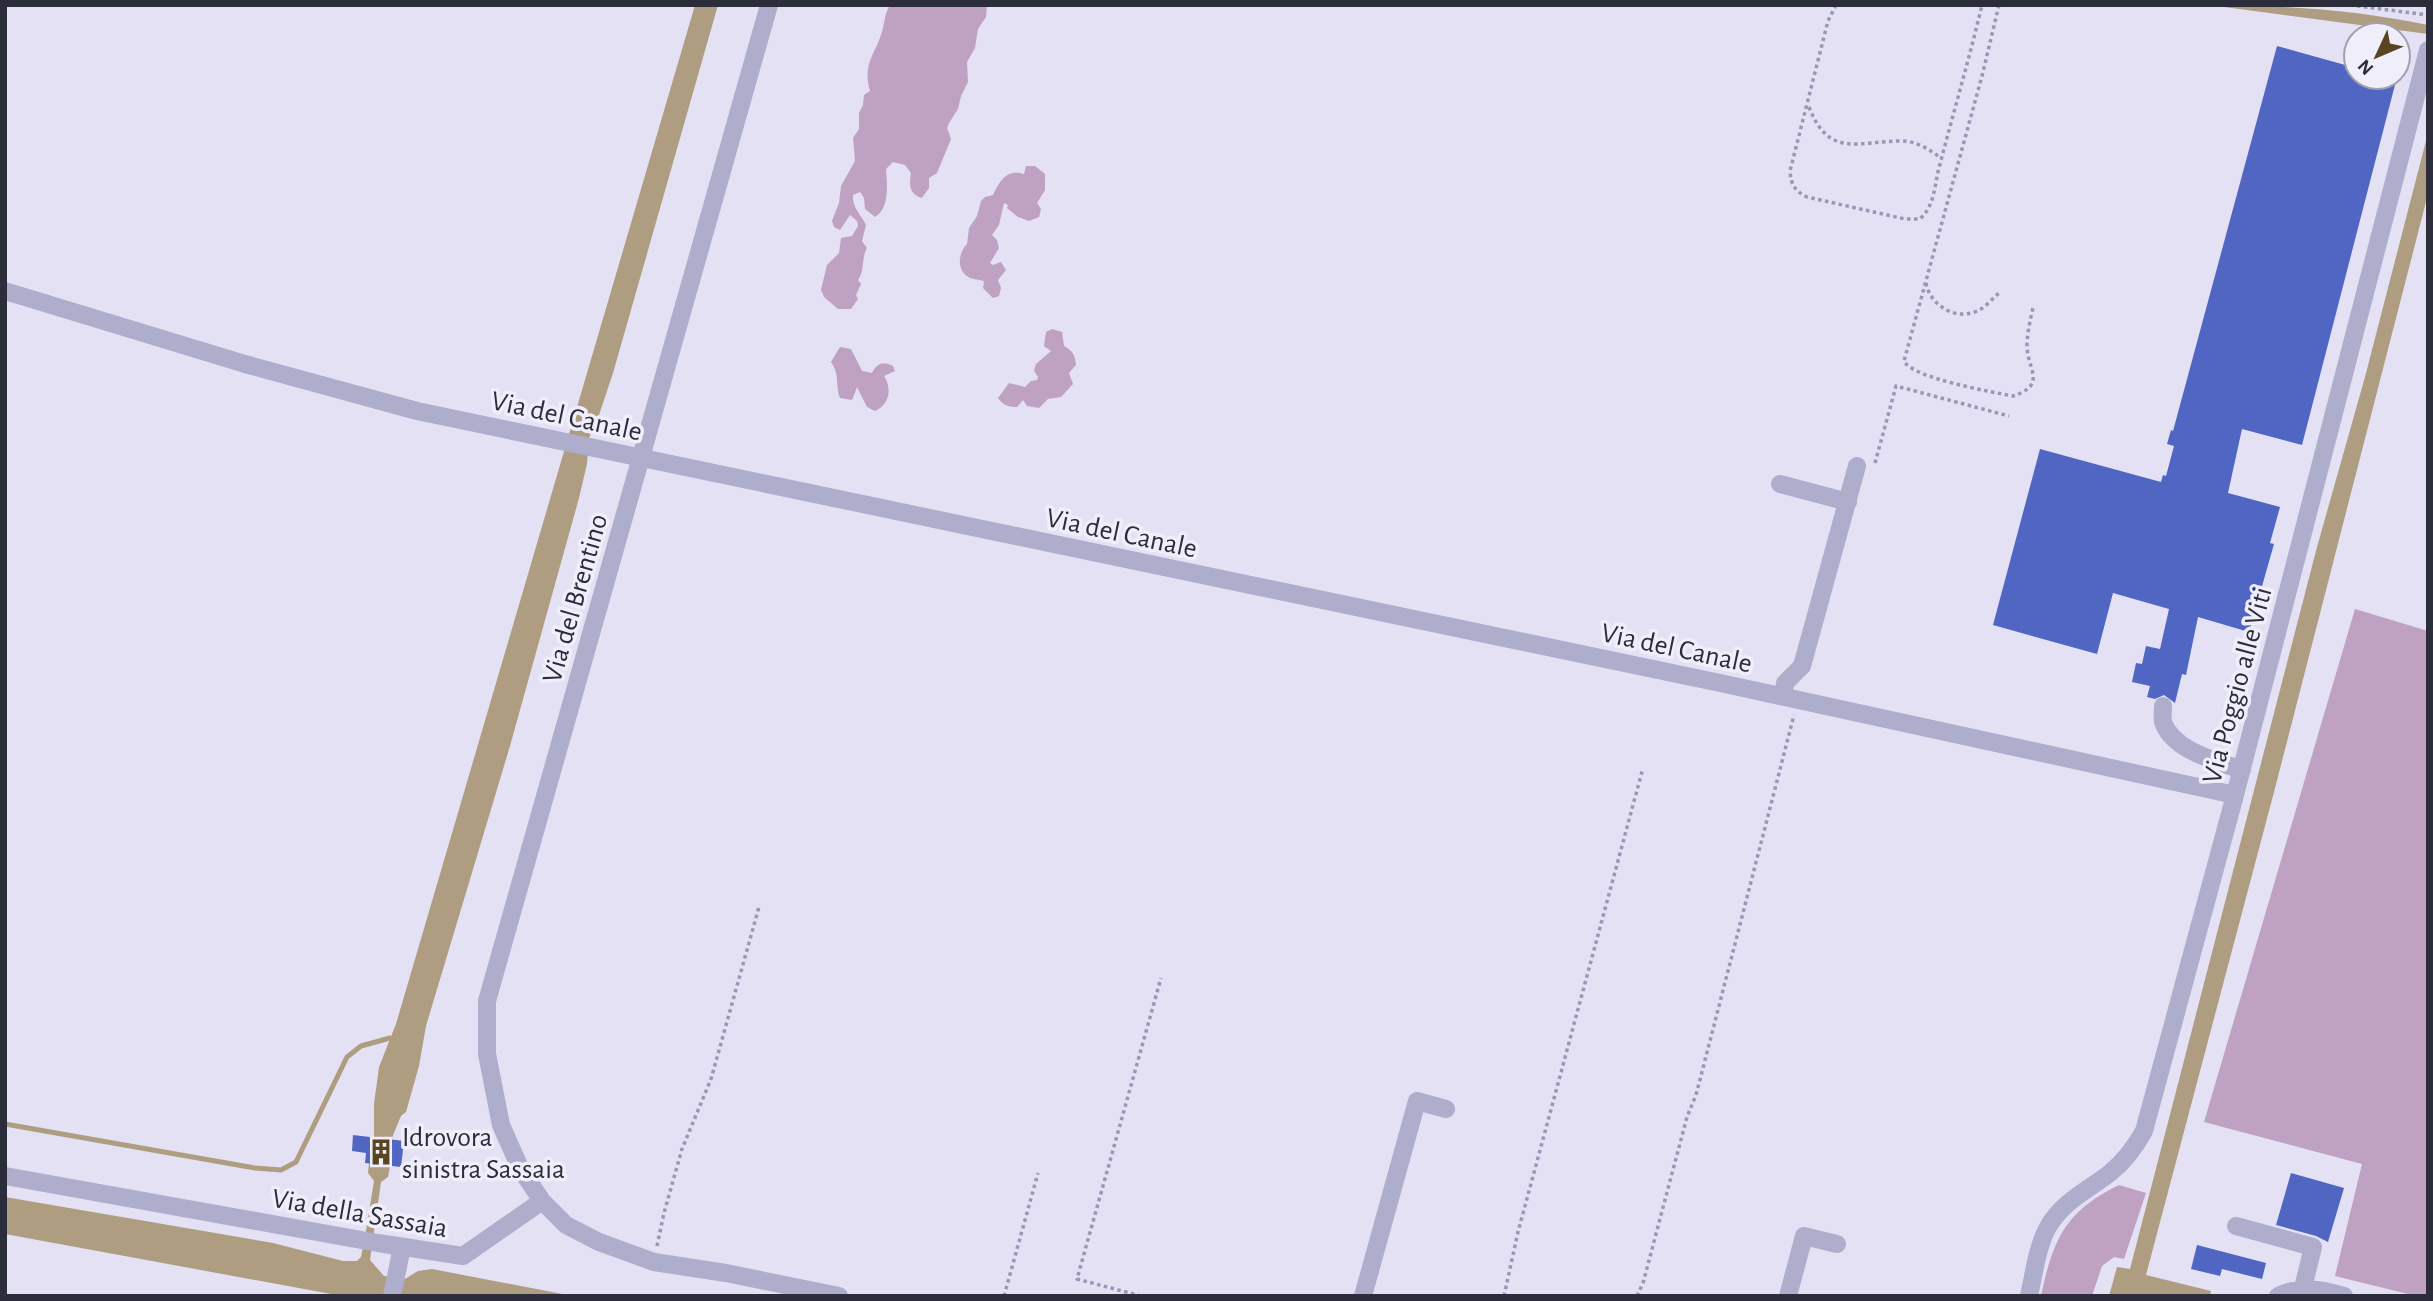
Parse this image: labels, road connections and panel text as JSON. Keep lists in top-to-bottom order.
{
  "streets": {
    "street": [
      "Via del Canale",
      "Via del Brentino",
      "Via Poggio alle Viti",
      "Via della Sassaia"
    ]
  },
  "crossings": [
    ["Via del Canale", "Via del Brentino"],
    ["Via del Canale", "Via Poggio alle Viti"],
    ["Via del Brentino", "Via della Sassaia"]
  ],
  "places": {
    "building": ["Idrovora sinistra Sassaia"]
  },
  "north": "bottom left"
}
